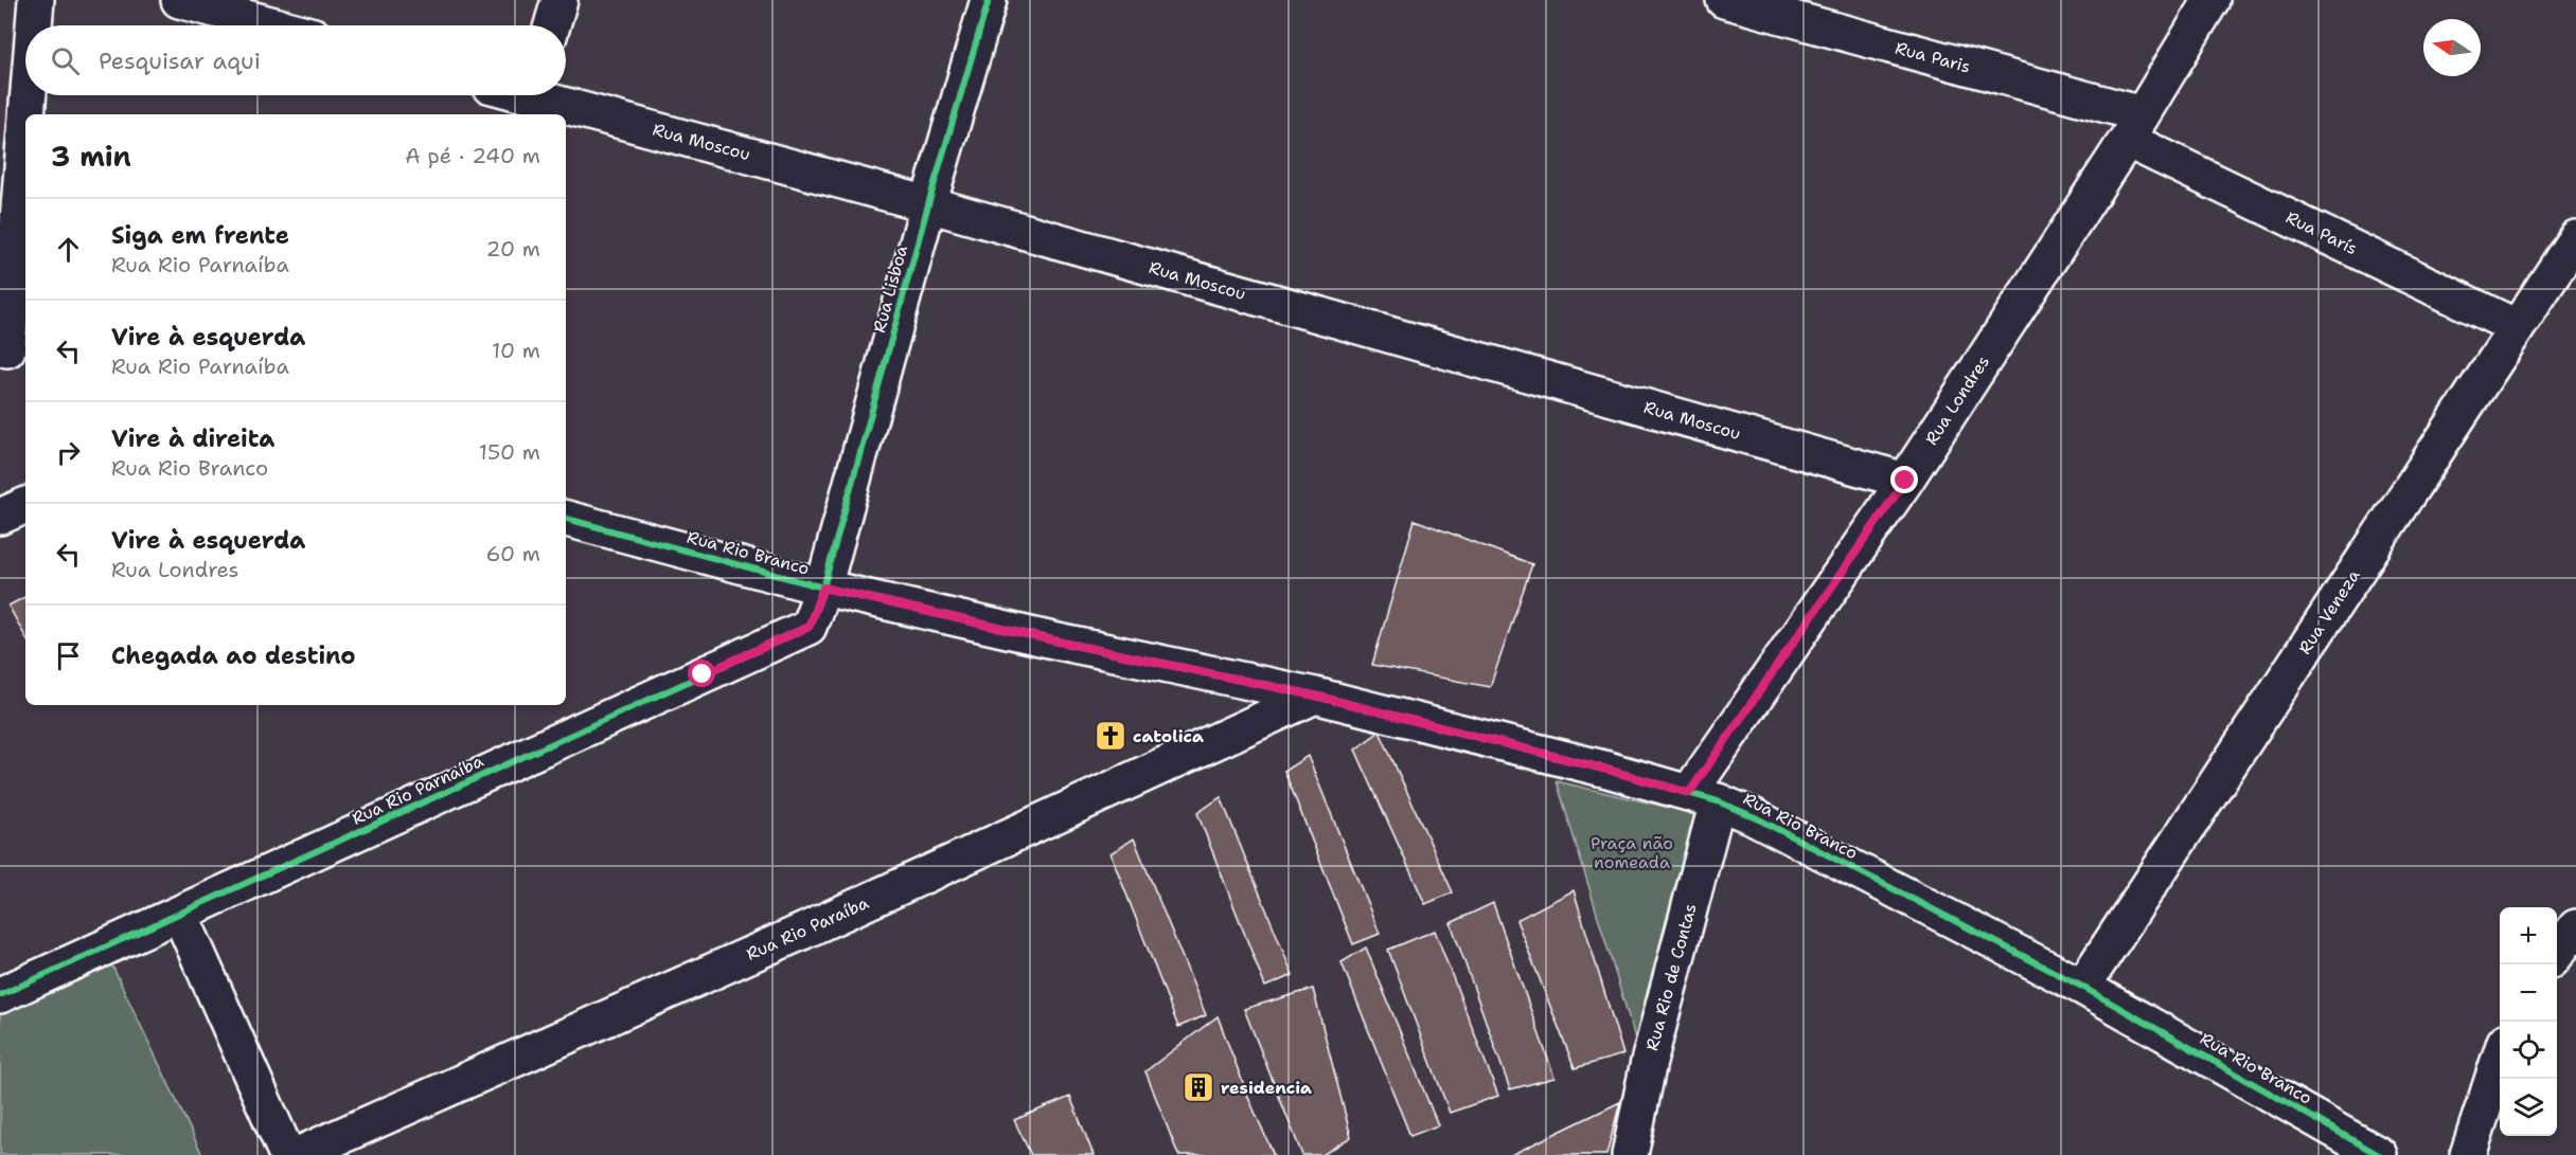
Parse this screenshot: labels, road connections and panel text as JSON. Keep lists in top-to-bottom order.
{
  "streets": {
    "street": [
      "Rua Paris",
      "Rua Moscou",
      "Rua París",
      "Rua Lisboa",
      "Rua Londres",
      "Rua Rio Branco",
      "Rua Veneza",
      "Rua Rio Parnaíba",
      "Rua Rio Paraíba",
      "Rua Rio de Contas"
    ]
  },
  "crossings": [
    ["Rua Paris", "Rua París"],
    ["Rua Paris", "Rua Londres"],
    ["Rua Moscou", "Rua Lisboa"],
    ["Rua Moscou", "Rua Londres"],
    ["Rua París", "Rua Londres"],
    ["Rua París", "Rua Veneza"],
    ["Rua Lisboa", "Rua Rio Branco"],
    ["Rua Lisboa", "Rua Rio Parnaíba"],
    ["Rua Londres", "Rua Rio Branco"],
    ["Rua Londres", "Rua Rio de Contas"],
    ["Rua Rio Branco", "Rua Veneza"],
    ["Rua Rio Branco", "Rua Rio Parnaíba"],
    ["Rua Rio Branco", "Rua Rio Paraíba"],
    ["Rua Rio Branco", "Rua Rio de Contas"]
  ],
  "parks": ["Praça não nomeada"],
  "places": {
    "church": ["catolica"],
    "building": ["residencia"]
  },
  "north": "left",
  "page": {
    "search": "Pesquisar aqui",
    "heading": ["3 min", "A pé · 240 m"],
    "list": [
      ["Siga em frente", "Rua Rio Parnaíba", "20 m"],
      ["Vire à esquerda", "Rua Rio Parnaíba", "10 m"],
      ["Vire à direita", "Rua Rio Branco", "150 m"],
      ["Vire à esquerda", "Rua Londres", "60 m"],
      "Chegada ao destino"
    ],
    "map_buttons": ["+", "−"]
  }
}
